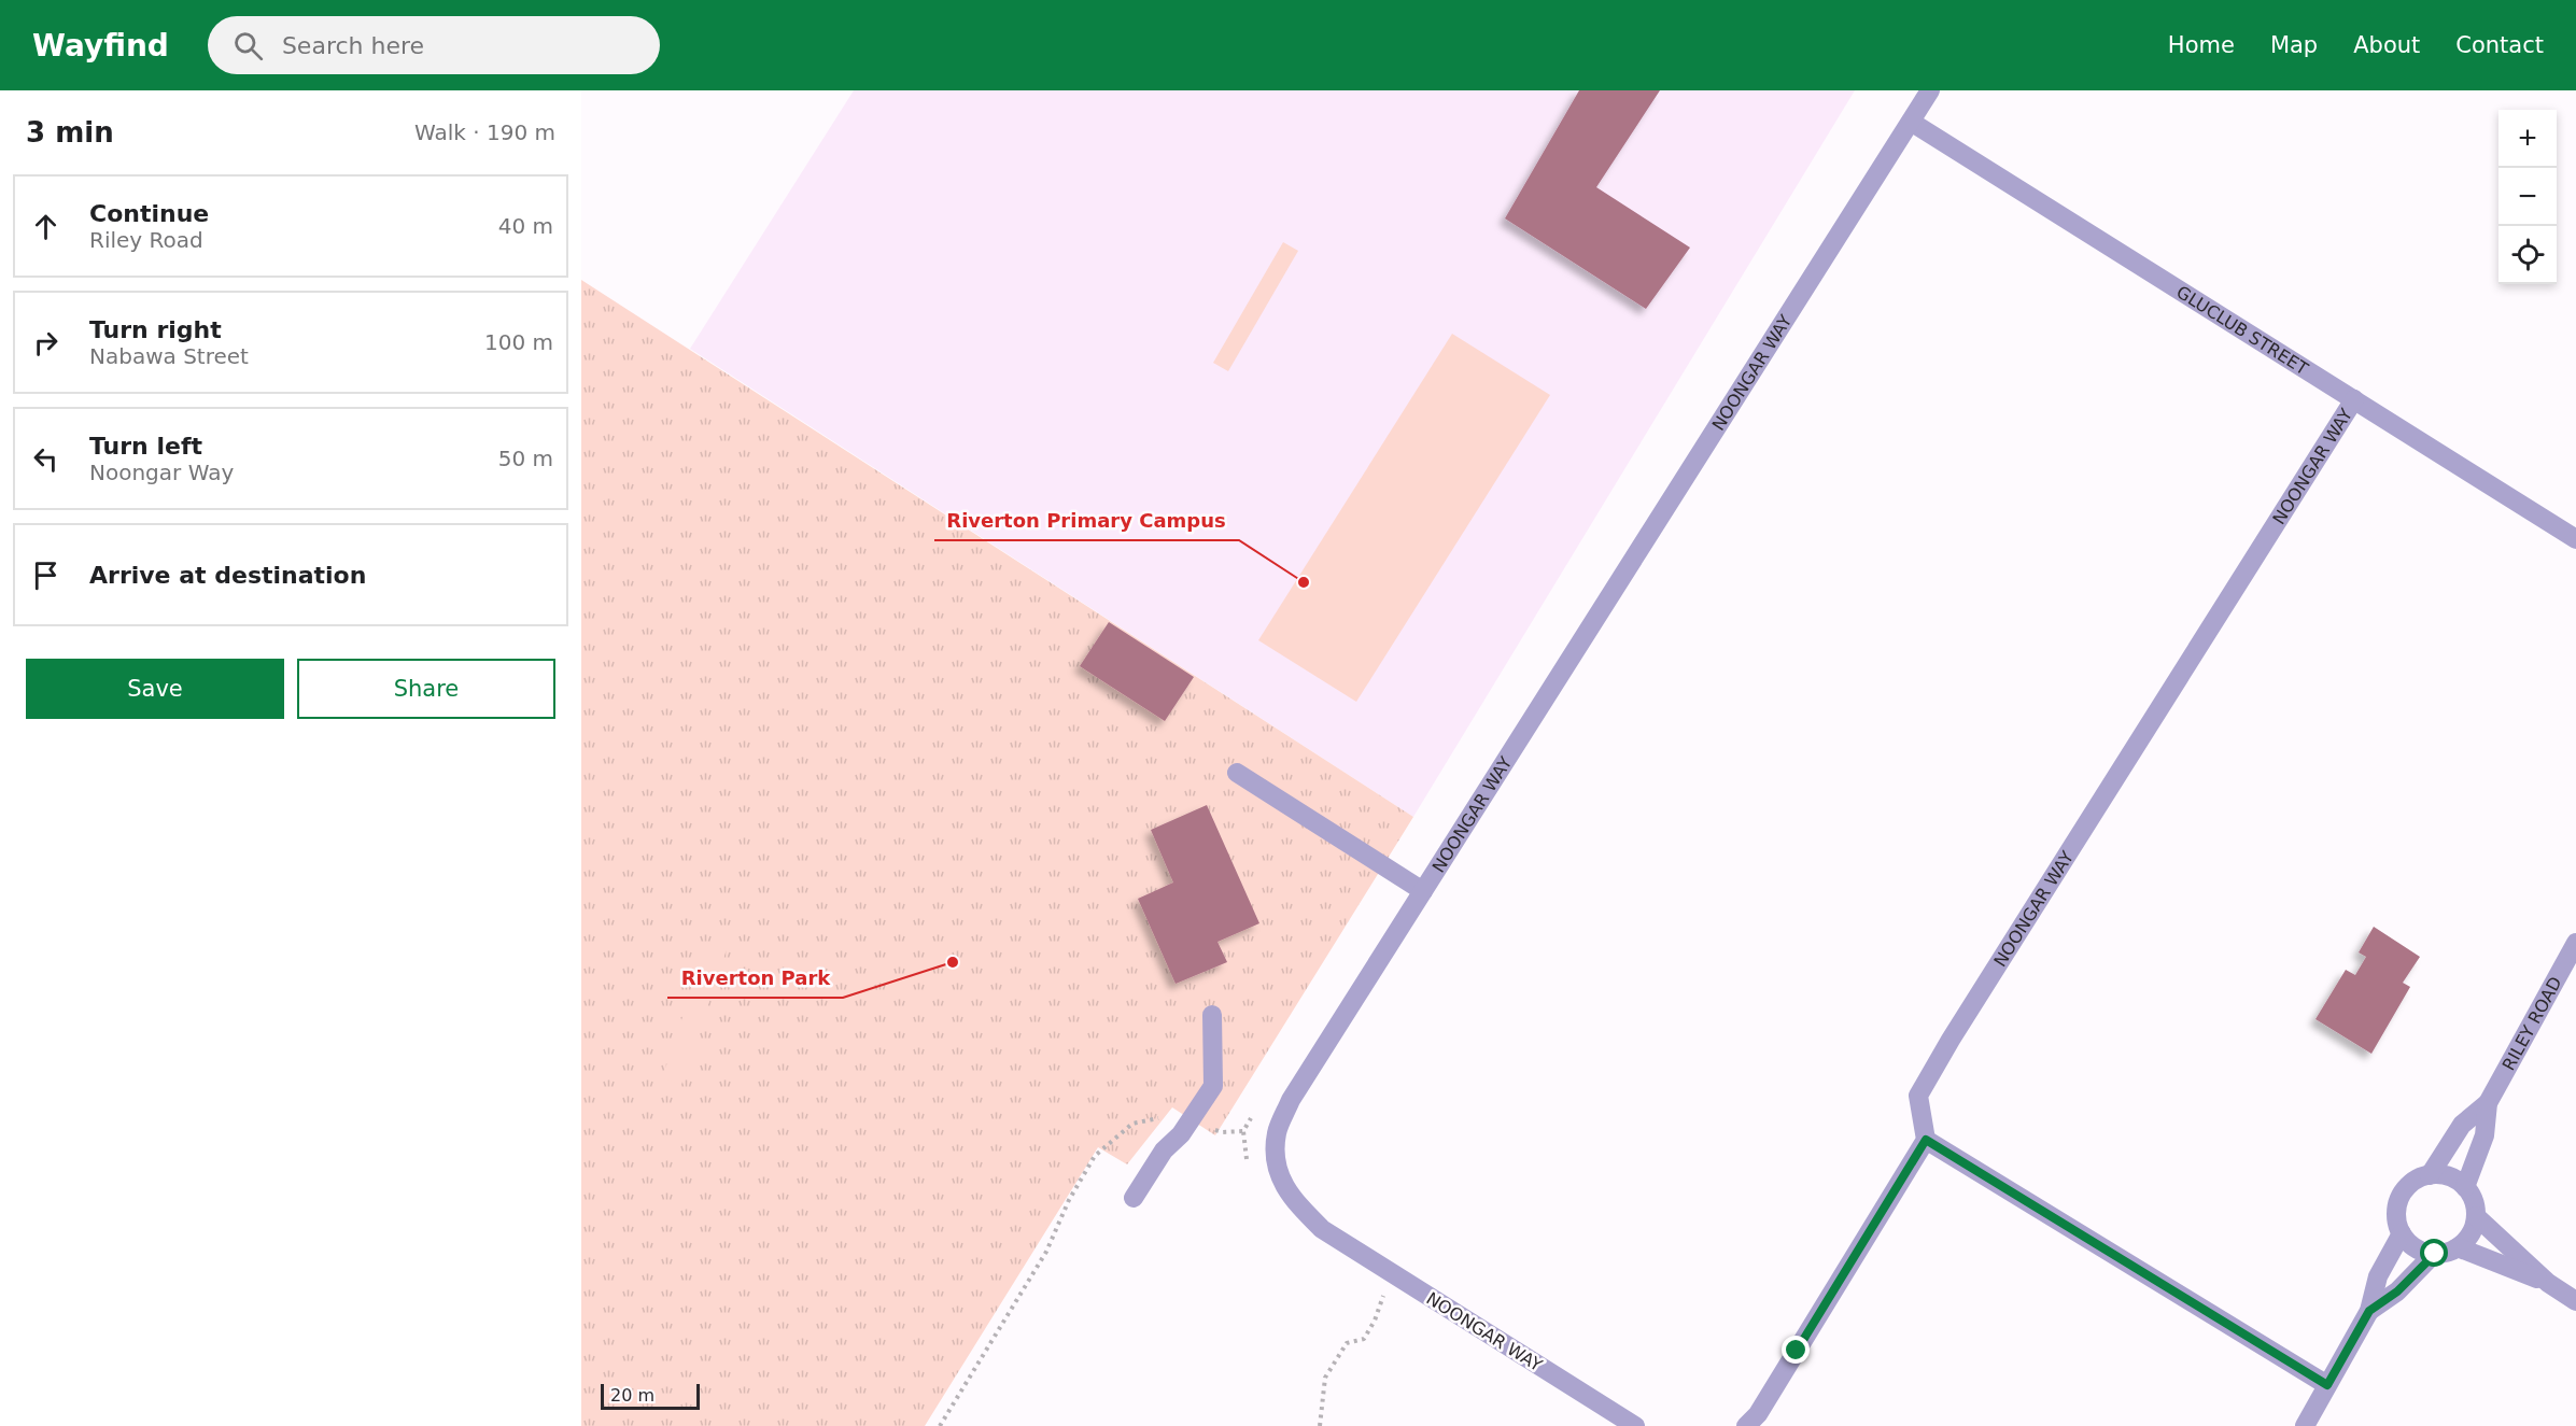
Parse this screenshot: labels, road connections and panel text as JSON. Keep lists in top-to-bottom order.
{
  "streets": {
    "street": ["GLUCLUB STREET", "NOONGAR WAY", "RILEY ROAD"]
  },
  "crossings": [
    ["GLUCLUB STREET", "NOONGAR WAY"]
  ],
  "places": ["Riverton Primary Campus", "Riverton Park"],
  "scale_bar": "20 m",
  "page": {
    "header": "Wayfind",
    "search": "Search here",
    "nav": [
      "Home",
      "Map",
      "About",
      "Contact"
    ],
    "heading": ["3 min", "Walk · 190 m"],
    "map_buttons": ["+", "−"],
    "list": [
      ["Continue", "Riley Road", "40 m"],
      ["Turn right", "Nabawa Street", "100 m"],
      ["Turn left", "Noongar Way", "50 m"],
      "Arrive at destination"
    ],
    "buttons": ["Save", "Share"],
    "scale": "20 m"
  }
}
